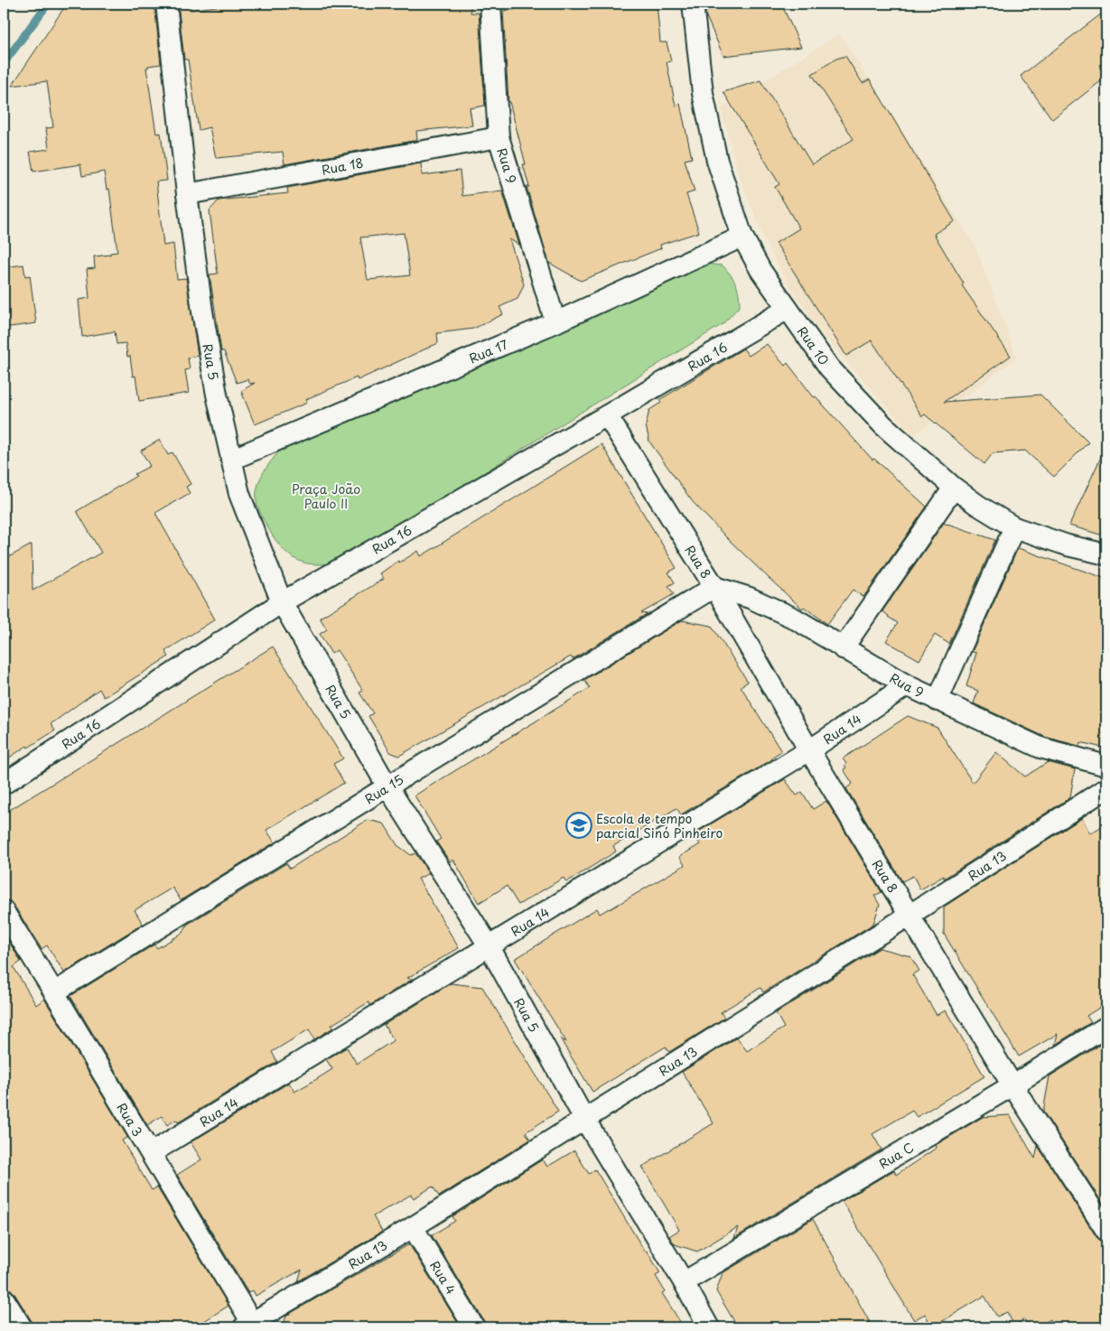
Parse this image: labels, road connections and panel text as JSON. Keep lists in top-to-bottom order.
{
  "streets": {
    "street": [
      "Rua 18",
      "Rua 9",
      "Rua 10",
      "Rua 17",
      "Rua 16",
      "Rua 5",
      "Rua 8",
      "Rua 14",
      "Rua 15",
      "Rua 13",
      "Rua 3",
      "Rua C",
      "Rua 4"
    ]
  },
  "crossings": [
    ["Rua 18", "Rua 9"],
    ["Rua 18", "Rua 5"],
    ["Rua 9", "Rua 17"],
    ["Rua 9", "Rua 8"],
    ["Rua 9", "Rua 14"],
    ["Rua 9", "Rua 15"],
    ["Rua 10", "Rua 17"],
    ["Rua 10", "Rua 16"],
    ["Rua 17", "Rua 5"],
    ["Rua 16", "Rua 5"],
    ["Rua 16", "Rua 8"],
    ["Rua 5", "Rua 14"],
    ["Rua 5", "Rua 15"],
    ["Rua 5", "Rua 13"],
    ["Rua 5", "Rua C"],
    ["Rua 8", "Rua 14"],
    ["Rua 8", "Rua 15"],
    ["Rua 8", "Rua 13"],
    ["Rua 8", "Rua C"],
    ["Rua 14", "Rua 3"],
    ["Rua 15", "Rua 3"],
    ["Rua 13", "Rua 3"],
    ["Rua 13", "Rua 4"]
  ],
  "parks": ["Praça João Paulo II"],
  "places": {
    "school or university": ["Escola de tempo parcial Sinó Pinheiro"]
  }
}
